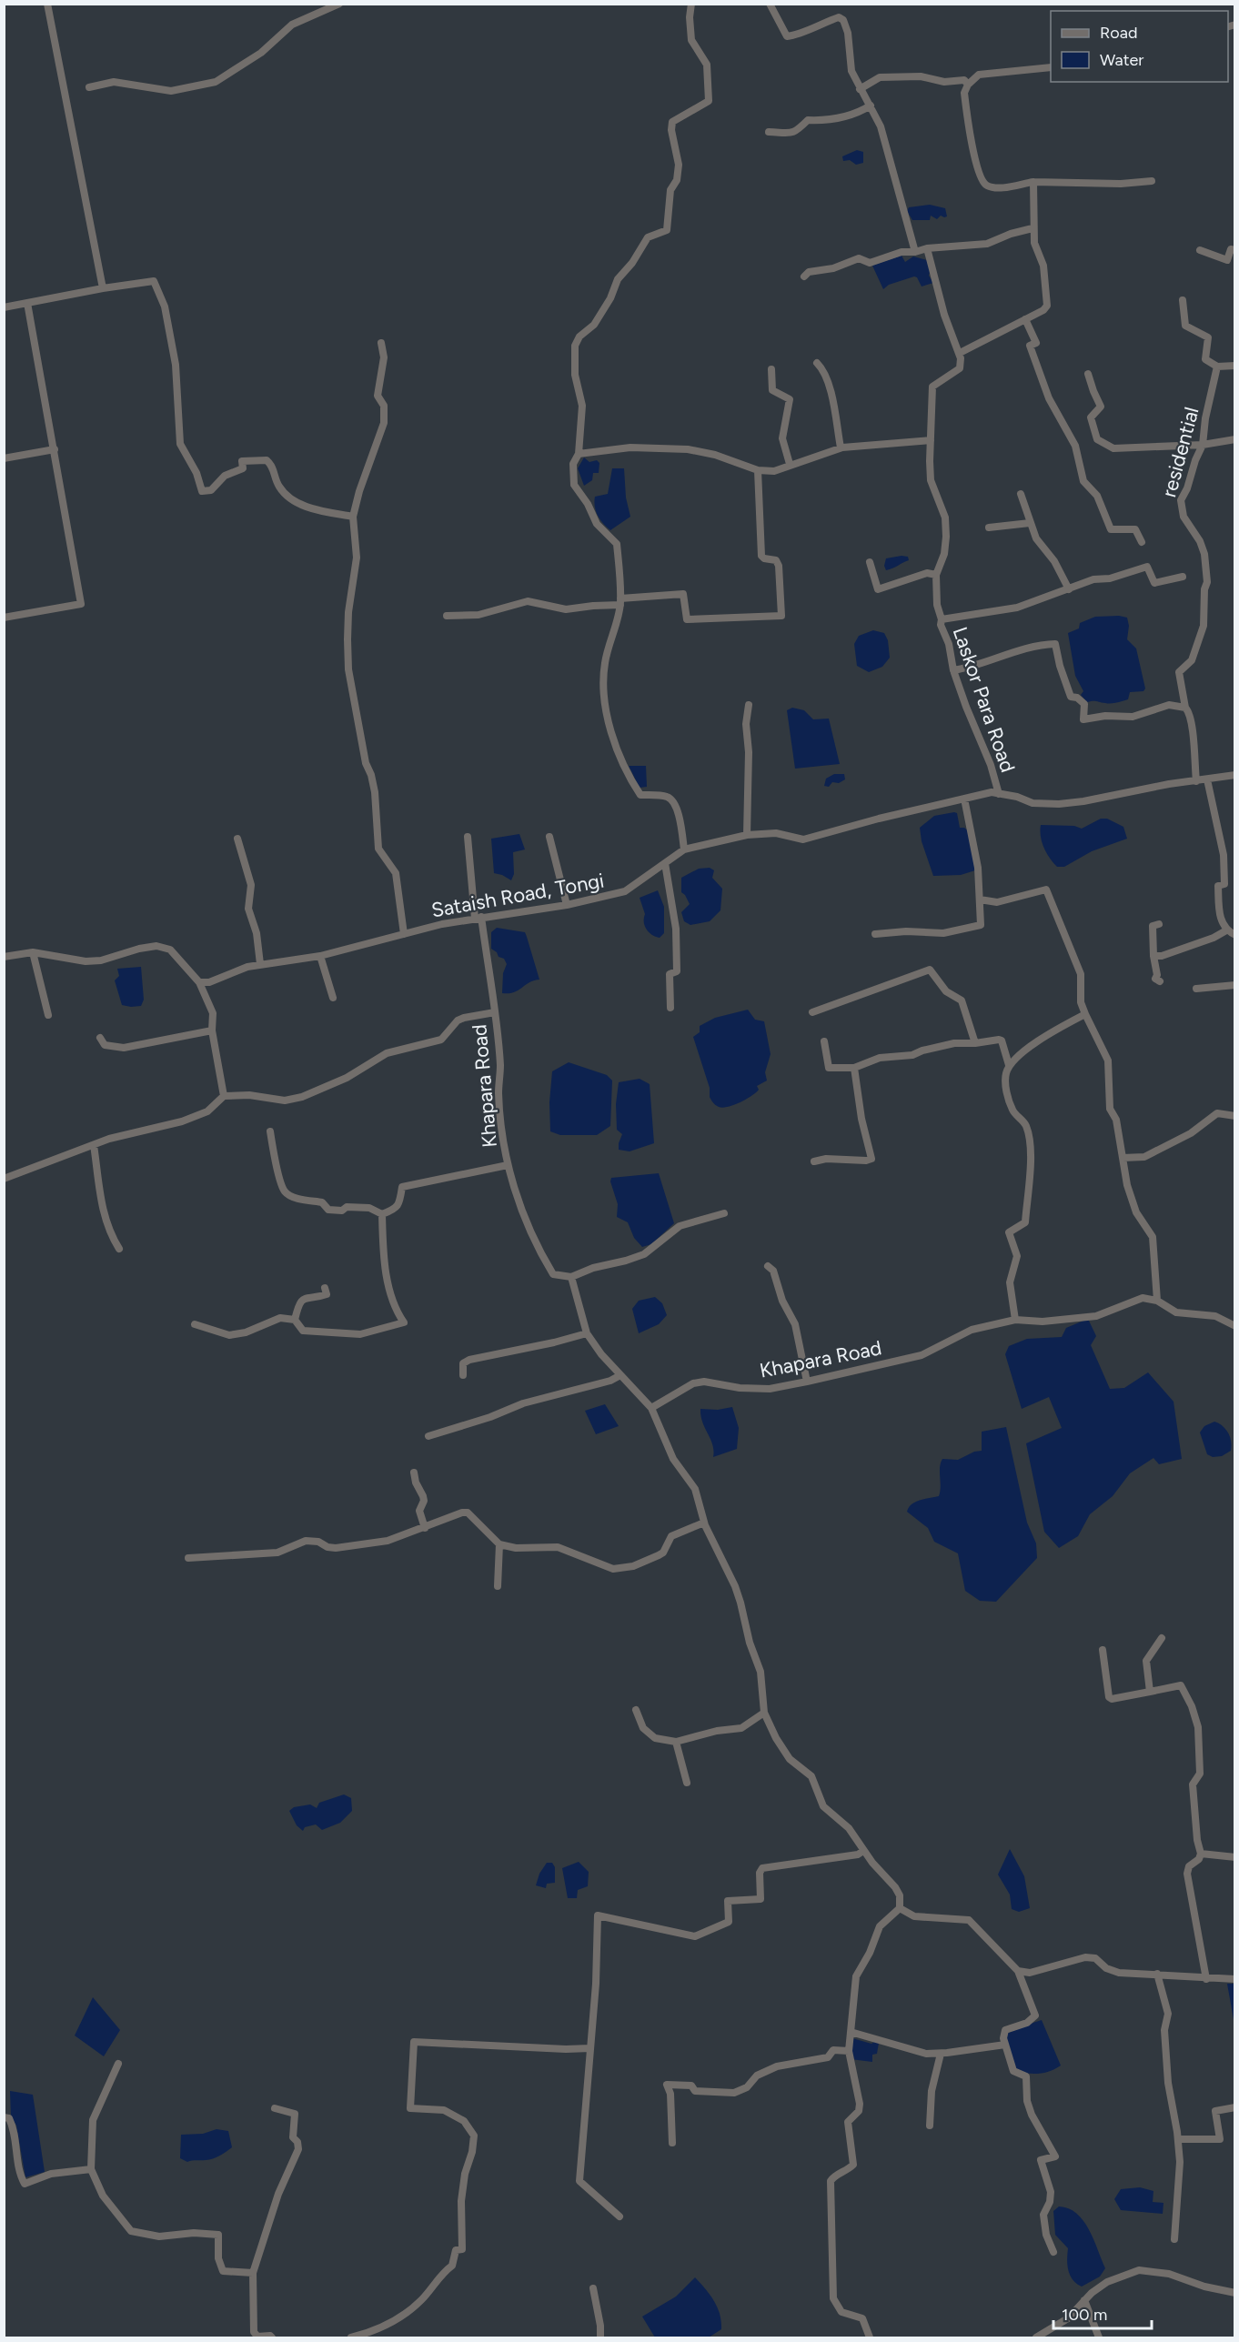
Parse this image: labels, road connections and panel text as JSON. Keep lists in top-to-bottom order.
{
  "streets": {
    "street": [
      "residential",
      "Laskor Para Road",
      "Sataish Road, Tongi",
      "Khapara Road"
    ]
  },
  "crossings": [
    ["residential", "Sataish Road, Tongi"],
    ["Laskor Para Road", "Sataish Road, Tongi"],
    ["Sataish Road, Tongi", "Khapara Road"]
  ],
  "legend": ["Road", "Water"],
  "scale_bar": "100 m"
}
